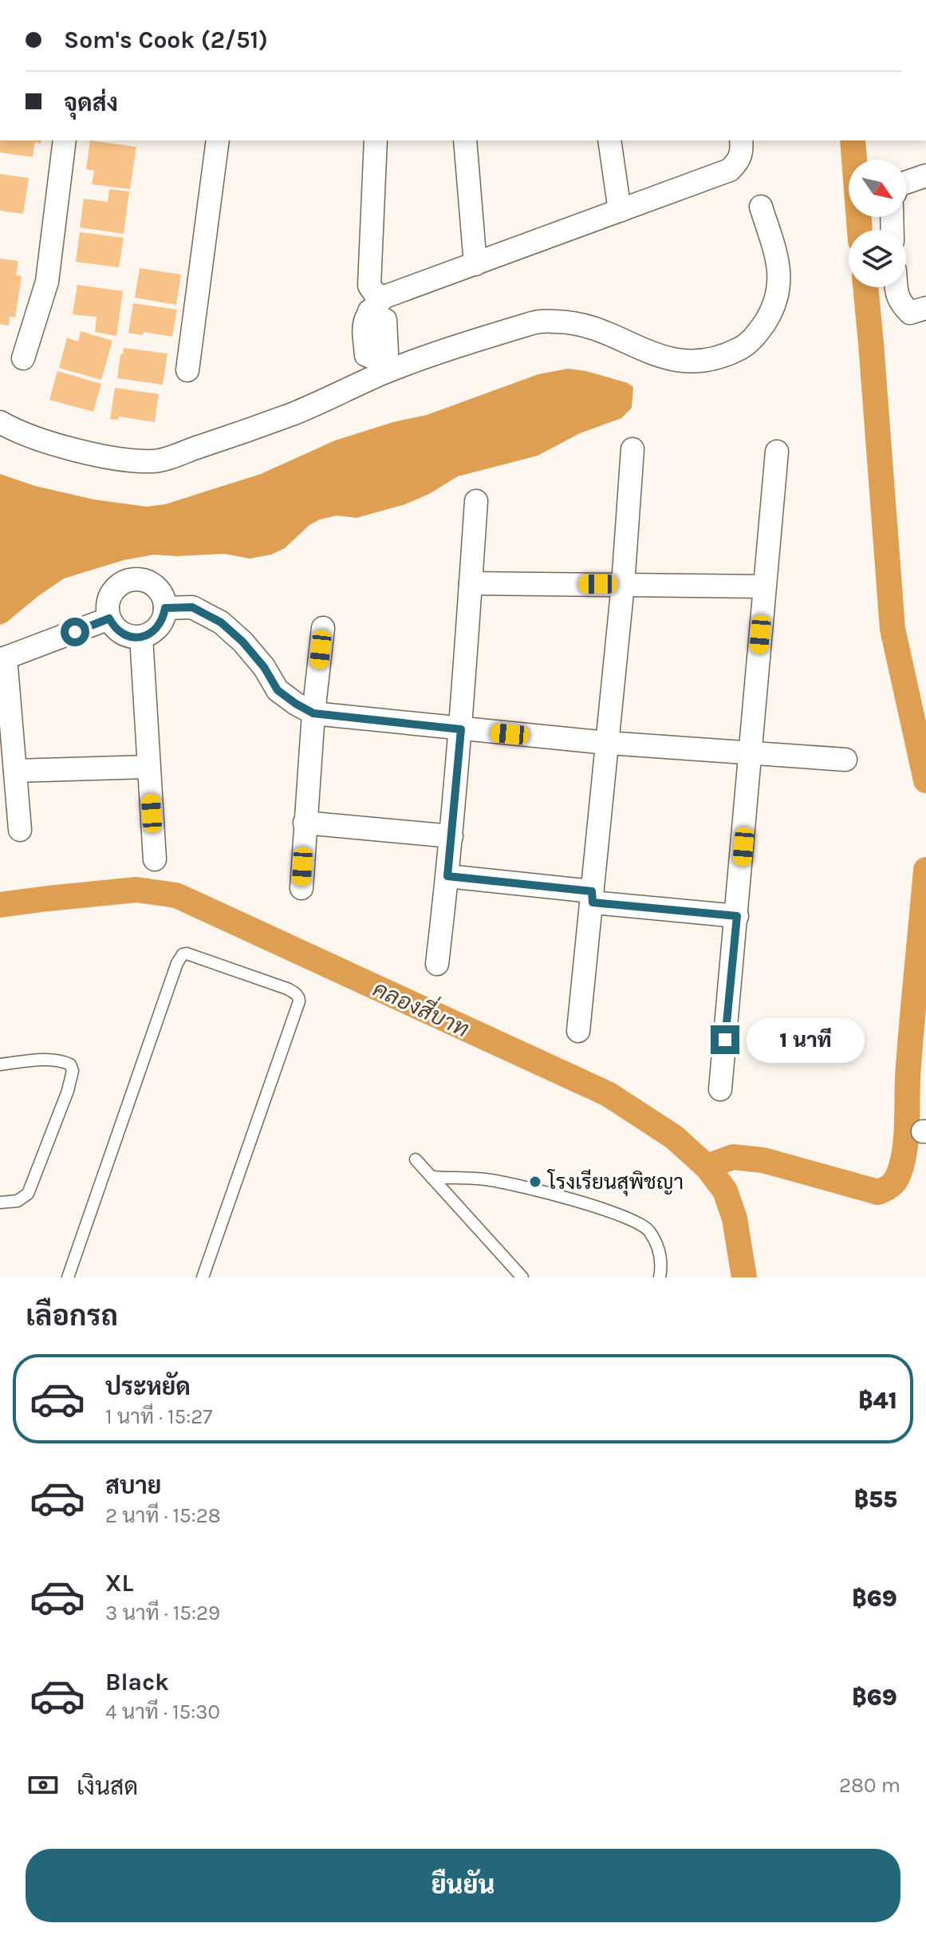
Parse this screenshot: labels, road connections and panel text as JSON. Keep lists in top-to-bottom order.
{
  "water": ["คลองสี่บาท"],
  "places": ["โรงเรียนสุพิชญา"],
  "north": "bottom right",
  "page": {
    "banner": ["Som's Cook (2/51)", "จุดส่ง"],
    "bubble": "1 นาที",
    "heading": "เลือกรถ",
    "list": [
      {
        "name": "ประหยัด",
        "note": "1 นาที · 15:27",
        "value": "฿41"
      },
      {
        "name": "สบาย",
        "note": "2 นาที · 15:28",
        "value": "฿55"
      },
      {
        "name": "XL",
        "note": "3 นาที · 15:29",
        "value": "฿69"
      },
      {
        "name": "Black",
        "note": "4 นาที · 15:30",
        "value": "฿69"
      }
    ],
    "pay": ["เงินสด", "280 m"],
    "buttons": "ยืนยัน"
  }
}
